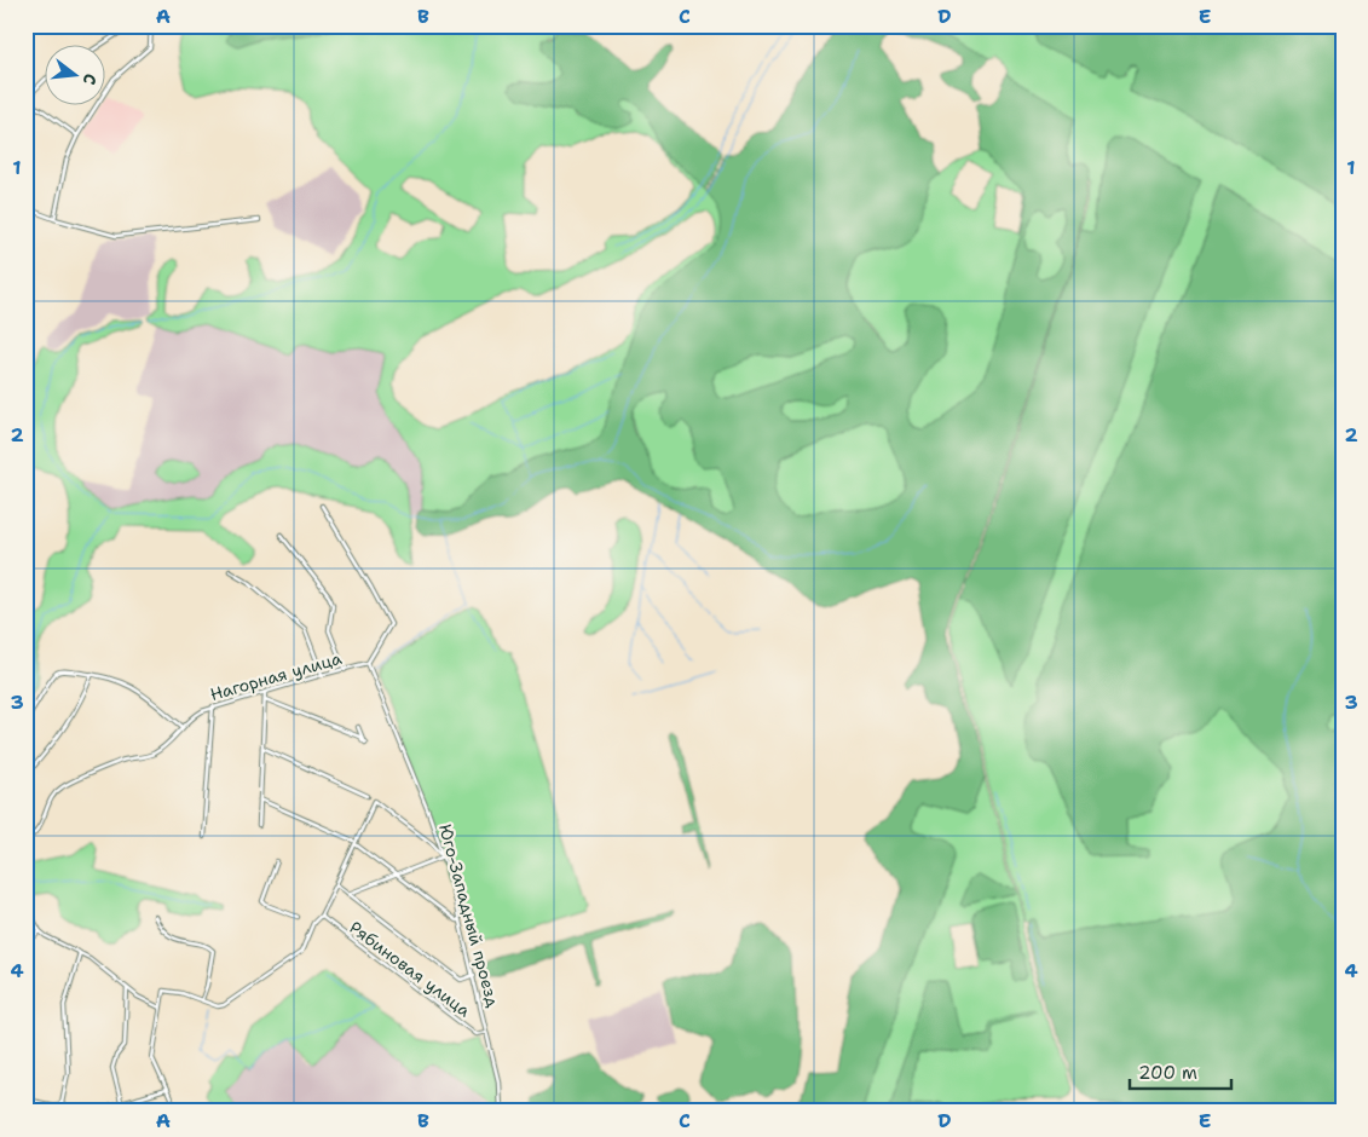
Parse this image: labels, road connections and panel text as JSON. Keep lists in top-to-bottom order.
{
  "streets": {
    "street": ["Нагорная улица", "Юго-Западный проезд", "Рябиновая улица"]
  },
  "crossings": [
    ["Нагорная улица", "Юго-Западный проезд"],
    ["Юго-Западный проезд", "Рябиновая улица"]
  ],
  "scale_bar": "200 m",
  "north": "right",
  "grid": {
    "columns": [
      "A",
      "B",
      "C",
      "D",
      "E"
    ],
    "rows": [
      "1",
      "2",
      "3",
      "4"
    ]
  }
}
